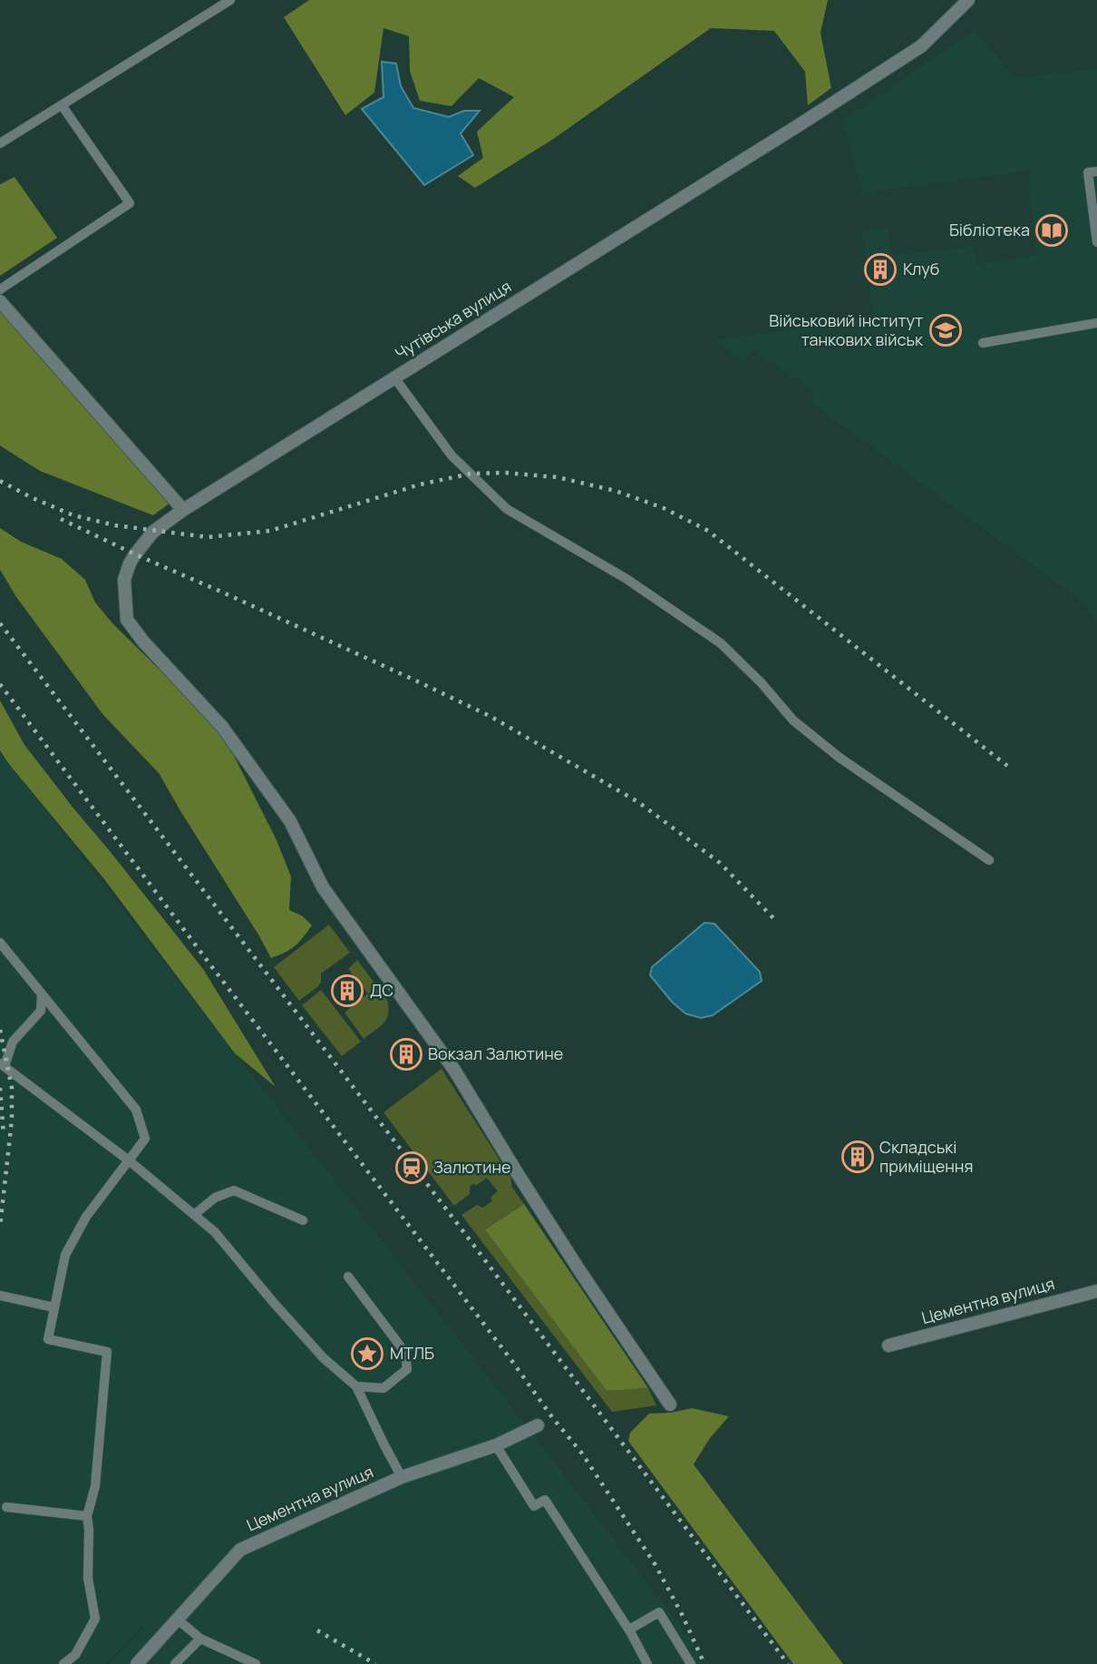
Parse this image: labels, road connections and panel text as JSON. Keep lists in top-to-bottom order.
{
  "streets": {
    "street": ["Чутівська вулиця", "Цементна вулиця"]
  },
  "places": {
    "library": ["Бібліотека"],
    "building": [
      "Клуб",
      "ДС",
      "Вокзал Залютине",
      "Складські приміщення"
    ],
    "school or university": ["Військовий інститут танкових військ"],
    "station": ["Залютине"],
    "place": ["МТЛБ"]
  }
}
